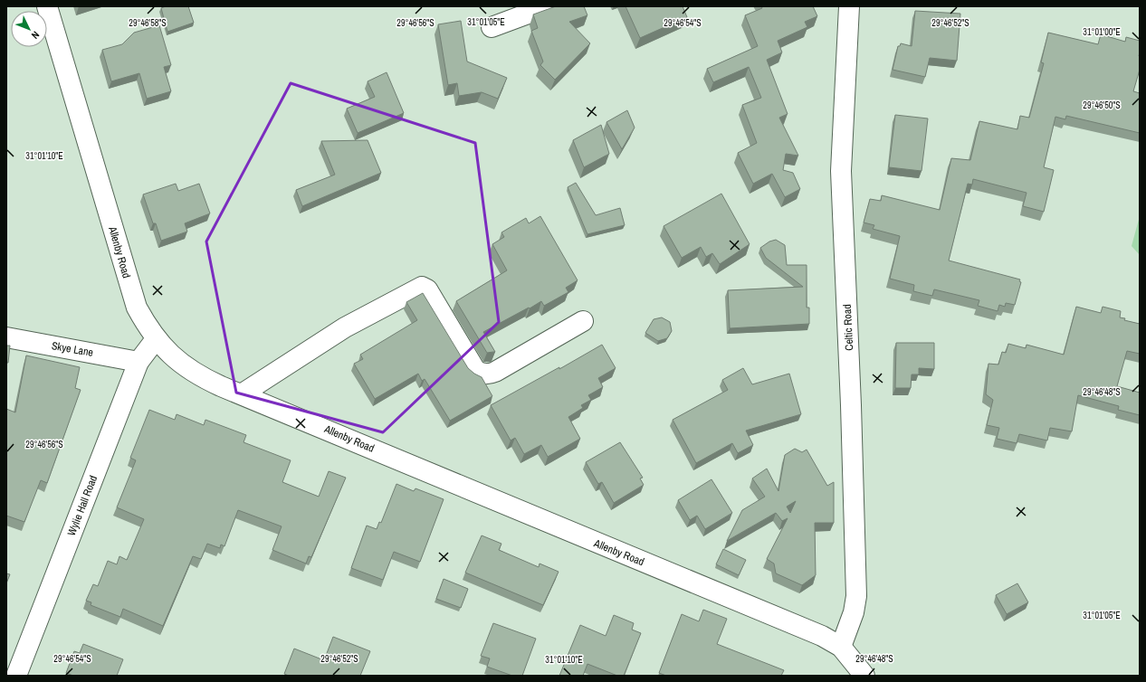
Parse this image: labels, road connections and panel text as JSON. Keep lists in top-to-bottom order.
{
  "streets": {
    "street": [
      "Allenby Road",
      "Celtic Road",
      "Skye Lane",
      "Wylie Hall Road"
    ]
  },
  "crossings": [
    ["Allenby Road", "Celtic Road"],
    ["Allenby Road", "Wylie Hall Road"],
    ["Skye Lane", "Wylie Hall Road"]
  ],
  "north": "bottom right",
  "coordinates": [
    "31°01'05\"E",
    "29°46'58\"S",
    "29°46'56\"S",
    "29°46'54\"S",
    "29°46'52\"S",
    "31°01'00\"E",
    "29°46'50\"S",
    "31°01'10\"E",
    "29°46'48\"S"
  ]
}
